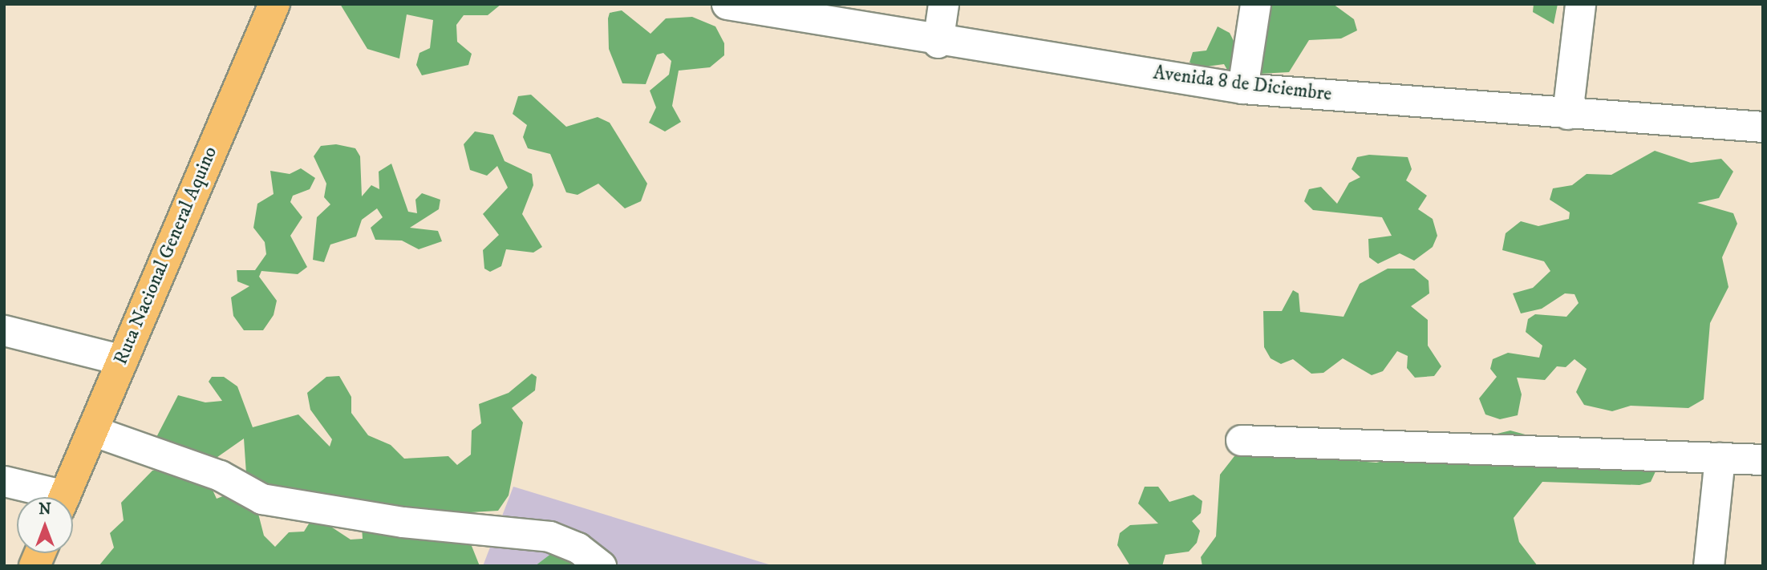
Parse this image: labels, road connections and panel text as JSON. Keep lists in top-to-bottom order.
{
  "streets": {
    "highway": ["Ruta Nacional General Aquino"],
    "street": ["Avenida 8 de Diciembre"]
  },
  "north": "top"
}
